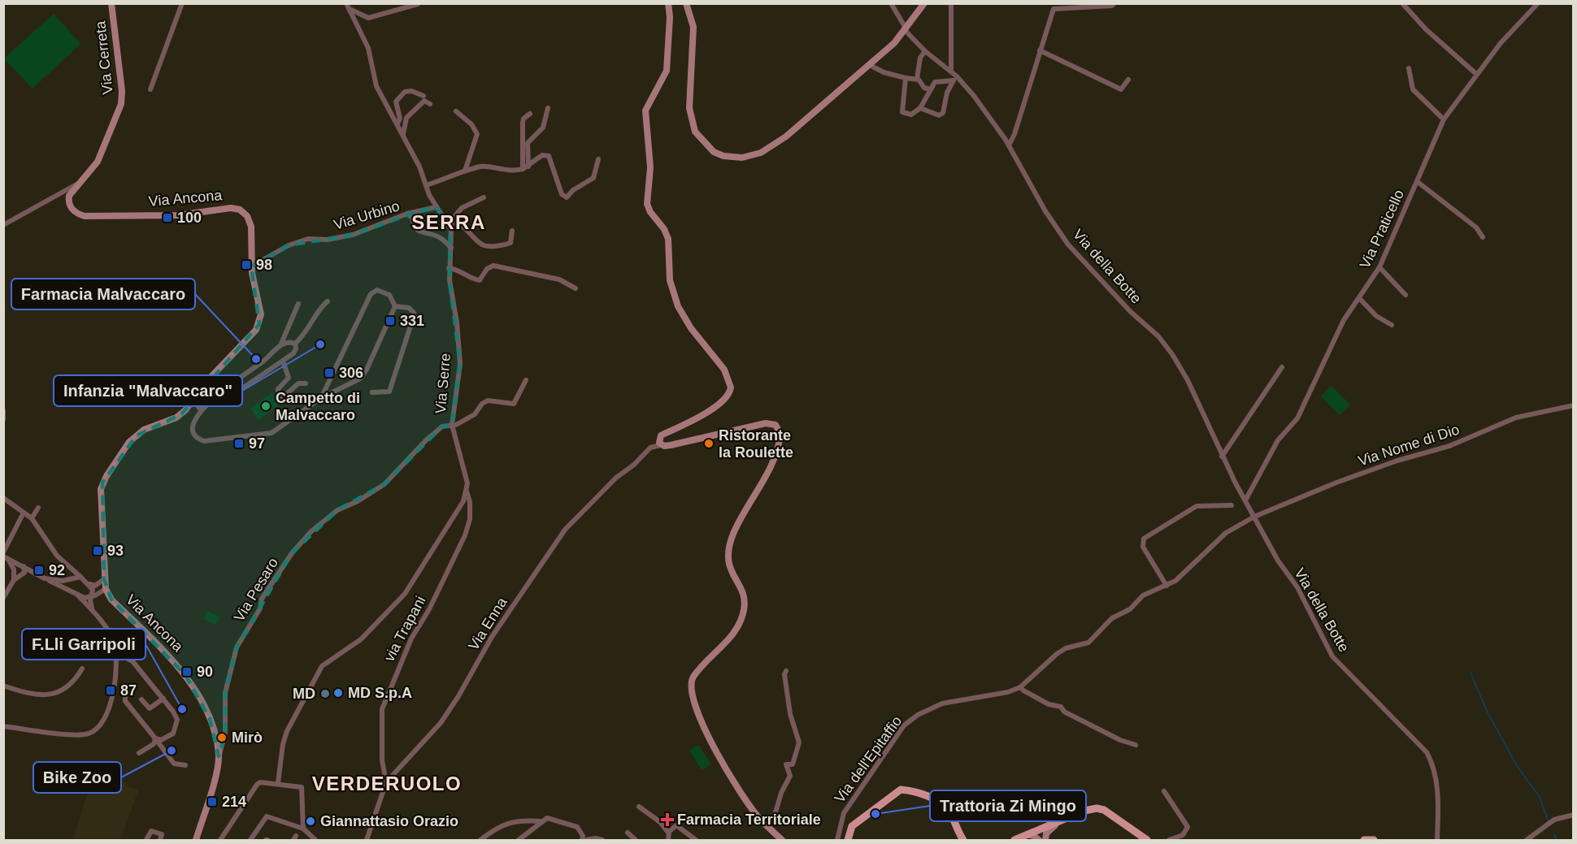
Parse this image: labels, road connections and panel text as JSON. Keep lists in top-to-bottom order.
{
  "streets": {
    "street": [
      "Via Cerreta",
      "Via Ancona",
      "Via Urbino",
      "Via Praticello",
      "Via della Botte",
      "Via Serre",
      "Via Nome di Dio",
      "Via Pesaro",
      "Via Enna",
      "via Trapani",
      "Via dell'Epitaffio"
    ]
  },
  "crossings": [
    ["Via Cerreta", "Via Ancona"],
    ["Via Ancona", "Via Urbino"],
    ["Via Ancona", "Via Pesaro"],
    ["Via Urbino", "Via Serre"],
    ["Via Praticello", "Via della Botte"],
    ["Via della Botte", "Via Nome di Dio"],
    ["Via della Botte", "Via dell'Epitaffio"],
    ["Via Serre", "Via Pesaro"],
    ["Via Serre", "via Trapani"],
    ["Via Nome di Dio", "Via dell'Epitaffio"],
    ["Via Enna", "via Trapani"]
  ],
  "districts": ["SERRA", "VERDERUOLO"],
  "places": {
    "transit": [
      "100",
      "98",
      "331",
      "306",
      "97",
      "93",
      "92",
      "90",
      "87",
      "214"
    ],
    "other": [
      "Infanzia \"Malvaccaro\"",
      "Farmacia Malvaccaro",
      "Campetto di Malvaccaro",
      "Ristorante la Roulette",
      "MD S.p.A",
      "MD",
      "F.Lli Garripoli",
      "Mirò",
      "Bike Zoo",
      "Trattoria Zi Mingo",
      "Giannattasio Orazio"
    ],
    "health": ["Farmacia Territoriale"]
  }
}
